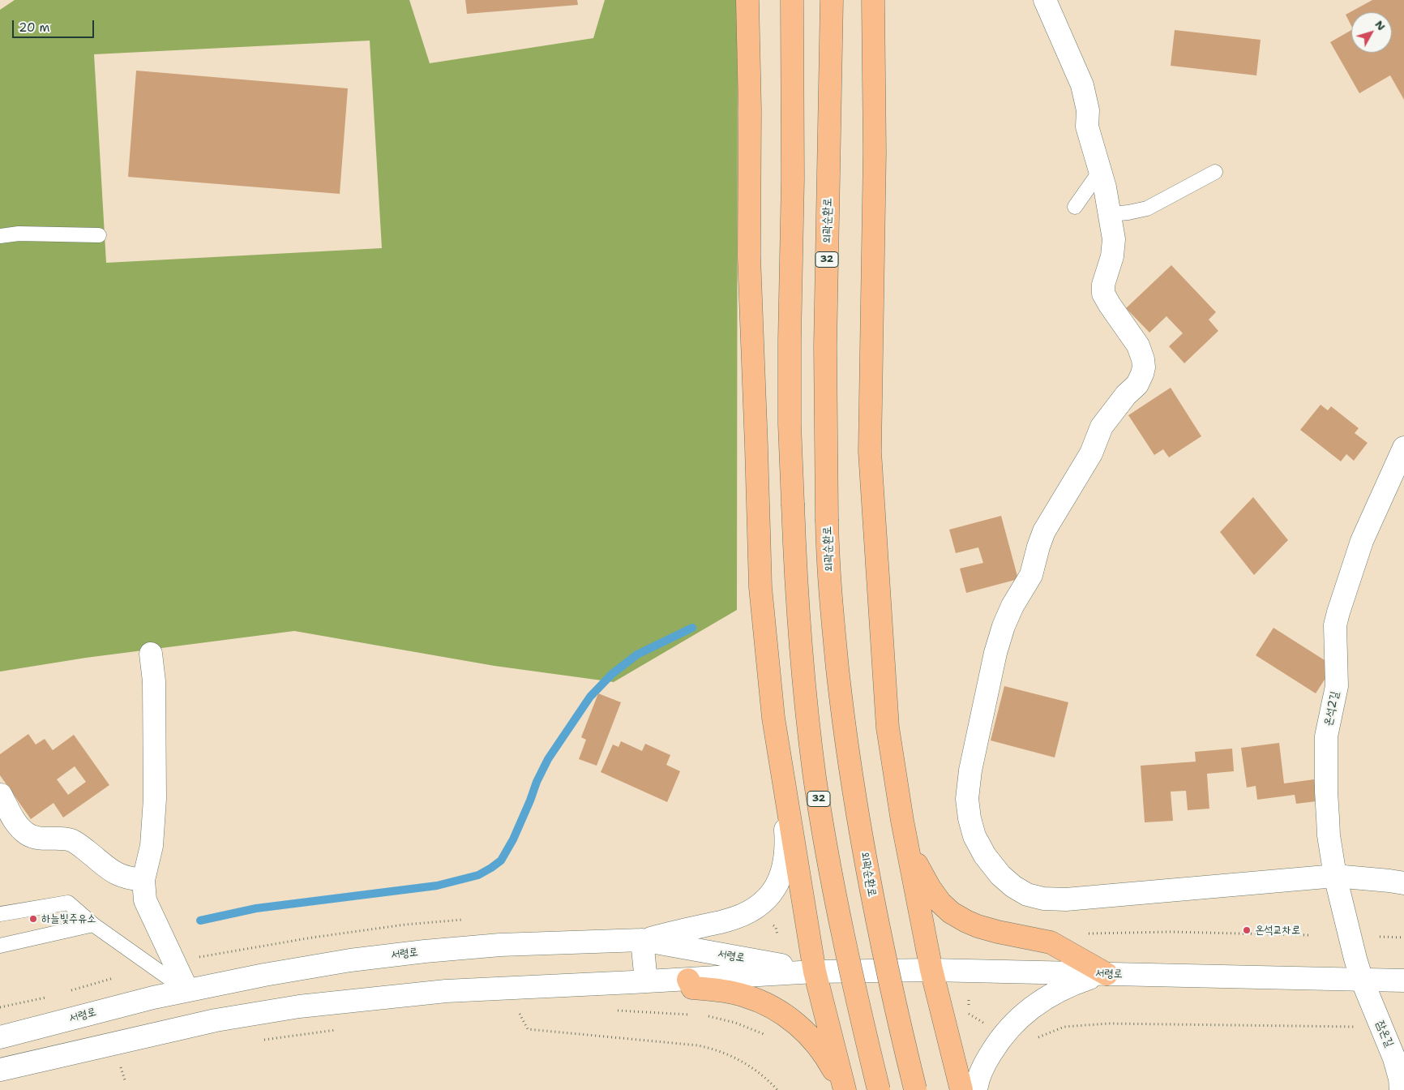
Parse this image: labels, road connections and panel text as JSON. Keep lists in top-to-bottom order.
{
  "streets": {
    "highway": ["외곽순환로", "32"],
    "street": ["온석2길", "서령로", "잠온길"]
  },
  "crossings": [
    ["온석2길", "서령로"],
    ["온석2길", "잠온길"],
    ["서령로", "잠온길"]
  ],
  "places": ["하늘빛주유소", "온석교차로"],
  "scale_bar": "20 m",
  "north": "top right"
}
